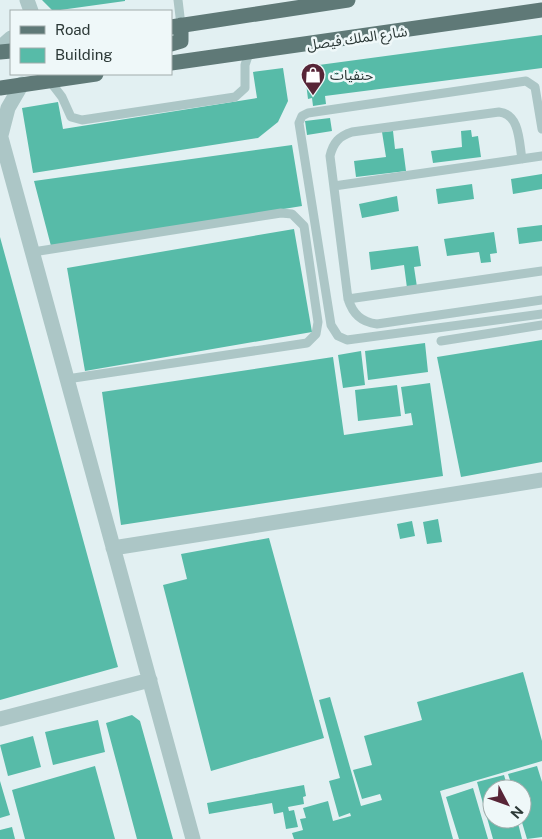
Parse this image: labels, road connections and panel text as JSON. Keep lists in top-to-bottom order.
{
  "streets": {
    "main road": ["شارع الملك فيصل"]
  },
  "places": {
    "shop": ["حنفيات"]
  },
  "legend": ["Road", "Building"],
  "north": "bottom right"
}
